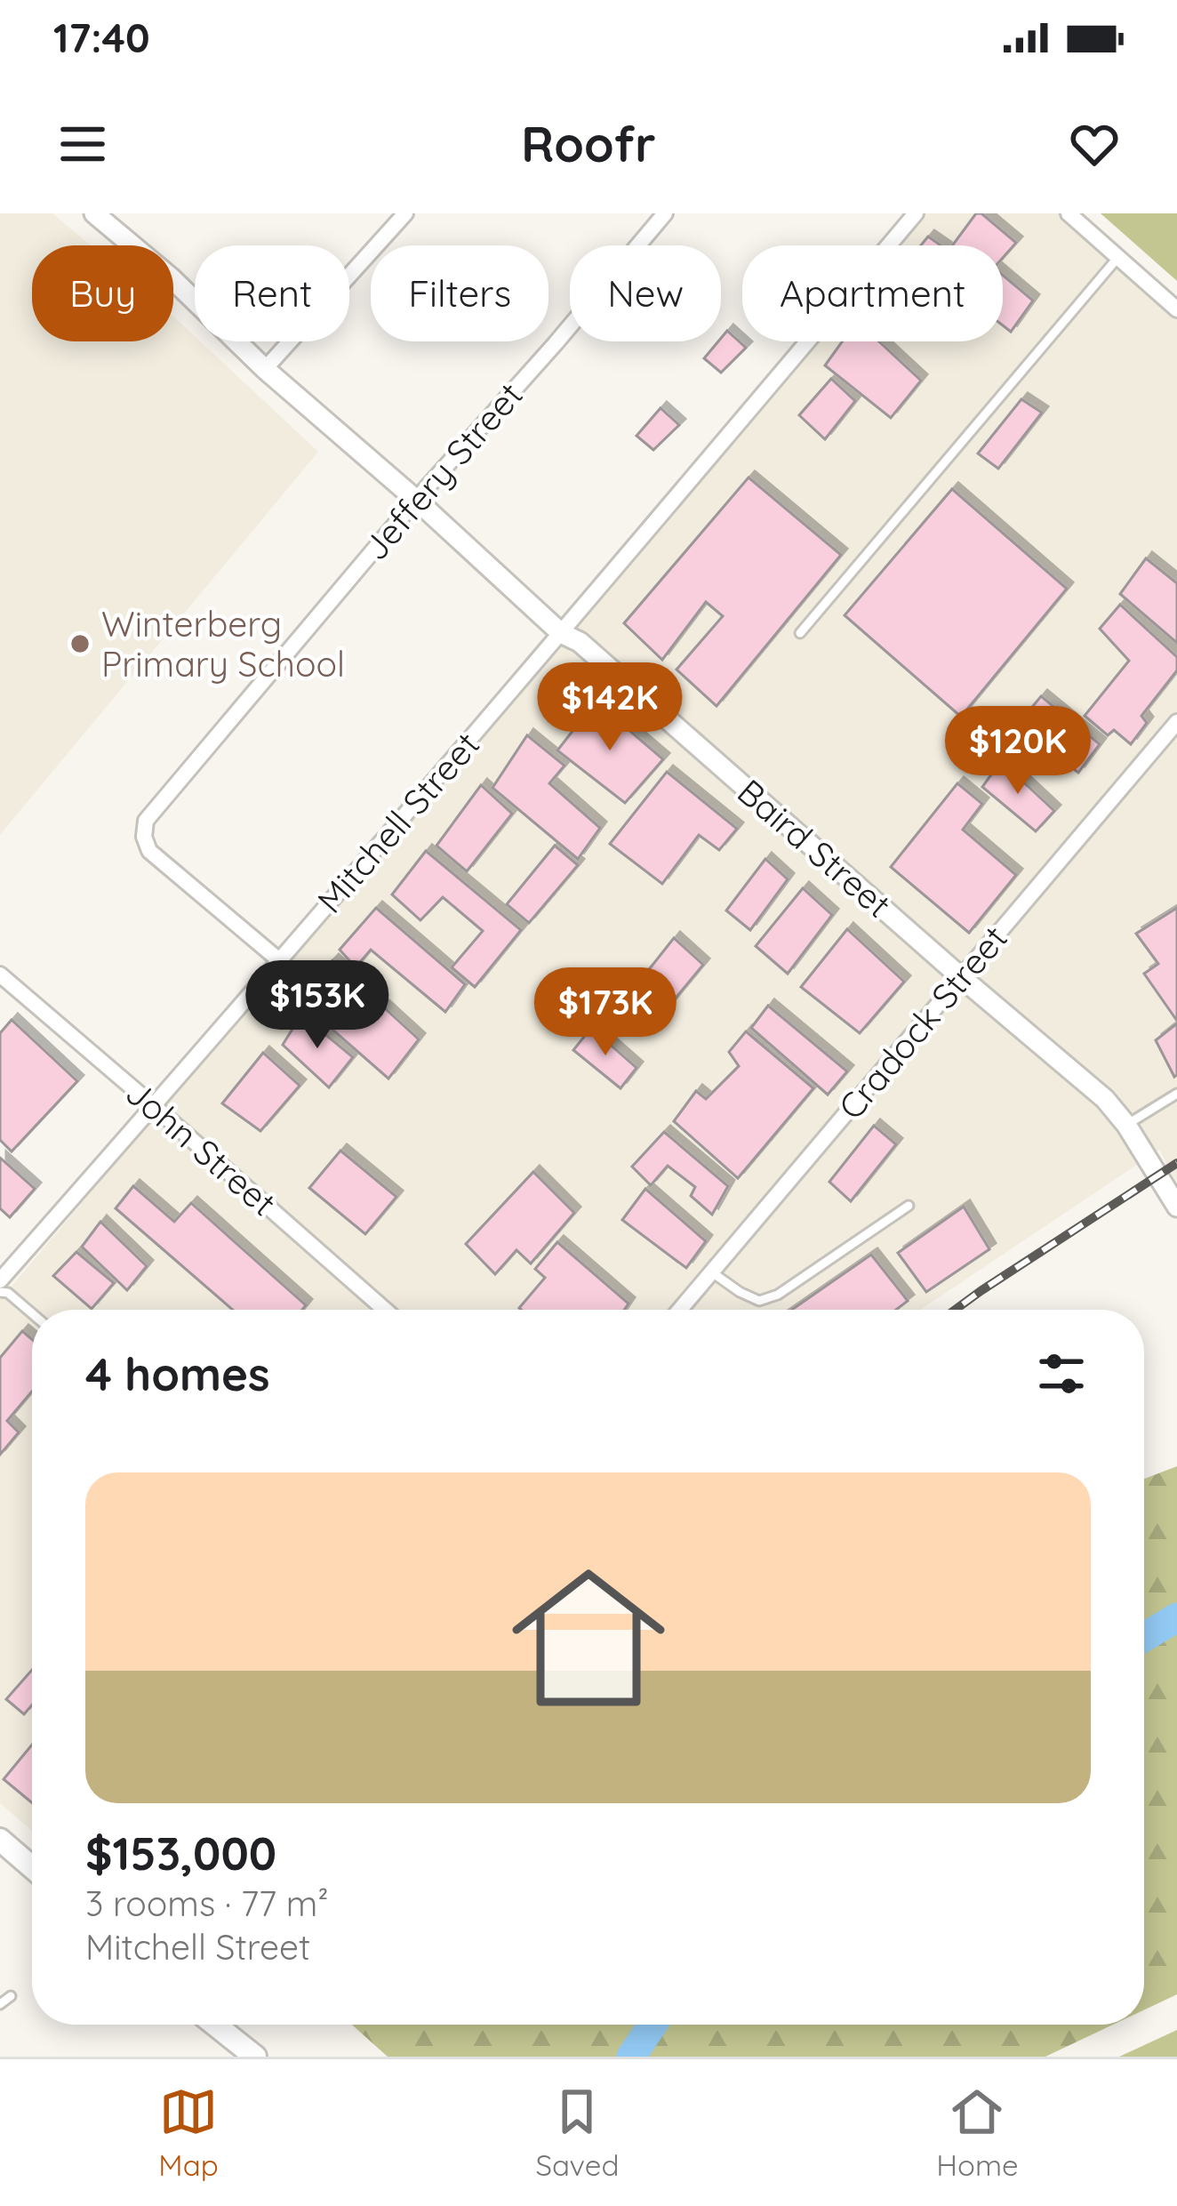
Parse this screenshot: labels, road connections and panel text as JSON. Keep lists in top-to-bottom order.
{
  "streets": {
    "street": [
      "Jeffery Street",
      "Mitchell Street",
      "Baird Street",
      "Cradock Street",
      "John Street"
    ]
  },
  "crossings": [
    ["Jeffery Street", "Mitchell Street"],
    ["Jeffery Street", "Baird Street"],
    ["Mitchell Street", "Baird Street"],
    ["Mitchell Street", "John Street"],
    ["Baird Street", "Cradock Street"]
  ],
  "places": ["Winterberg Primary School"],
  "page": {
    "status": "17:40",
    "header": "Roofr",
    "chip": [
      "Buy",
      "Rent",
      "Filters",
      "New",
      "Apartment"
    ],
    "price": [
      "$142K",
      "$120K",
      "$153K",
      "$173K"
    ],
    "heading": "4 homes",
    "list": [
      {
        "name": "$153,000",
        "note": "3 rooms · 77 m² · Mitchell Street"
      }
    ],
    "tabs": ["Map", "Saved", "Home"]
  }
}
